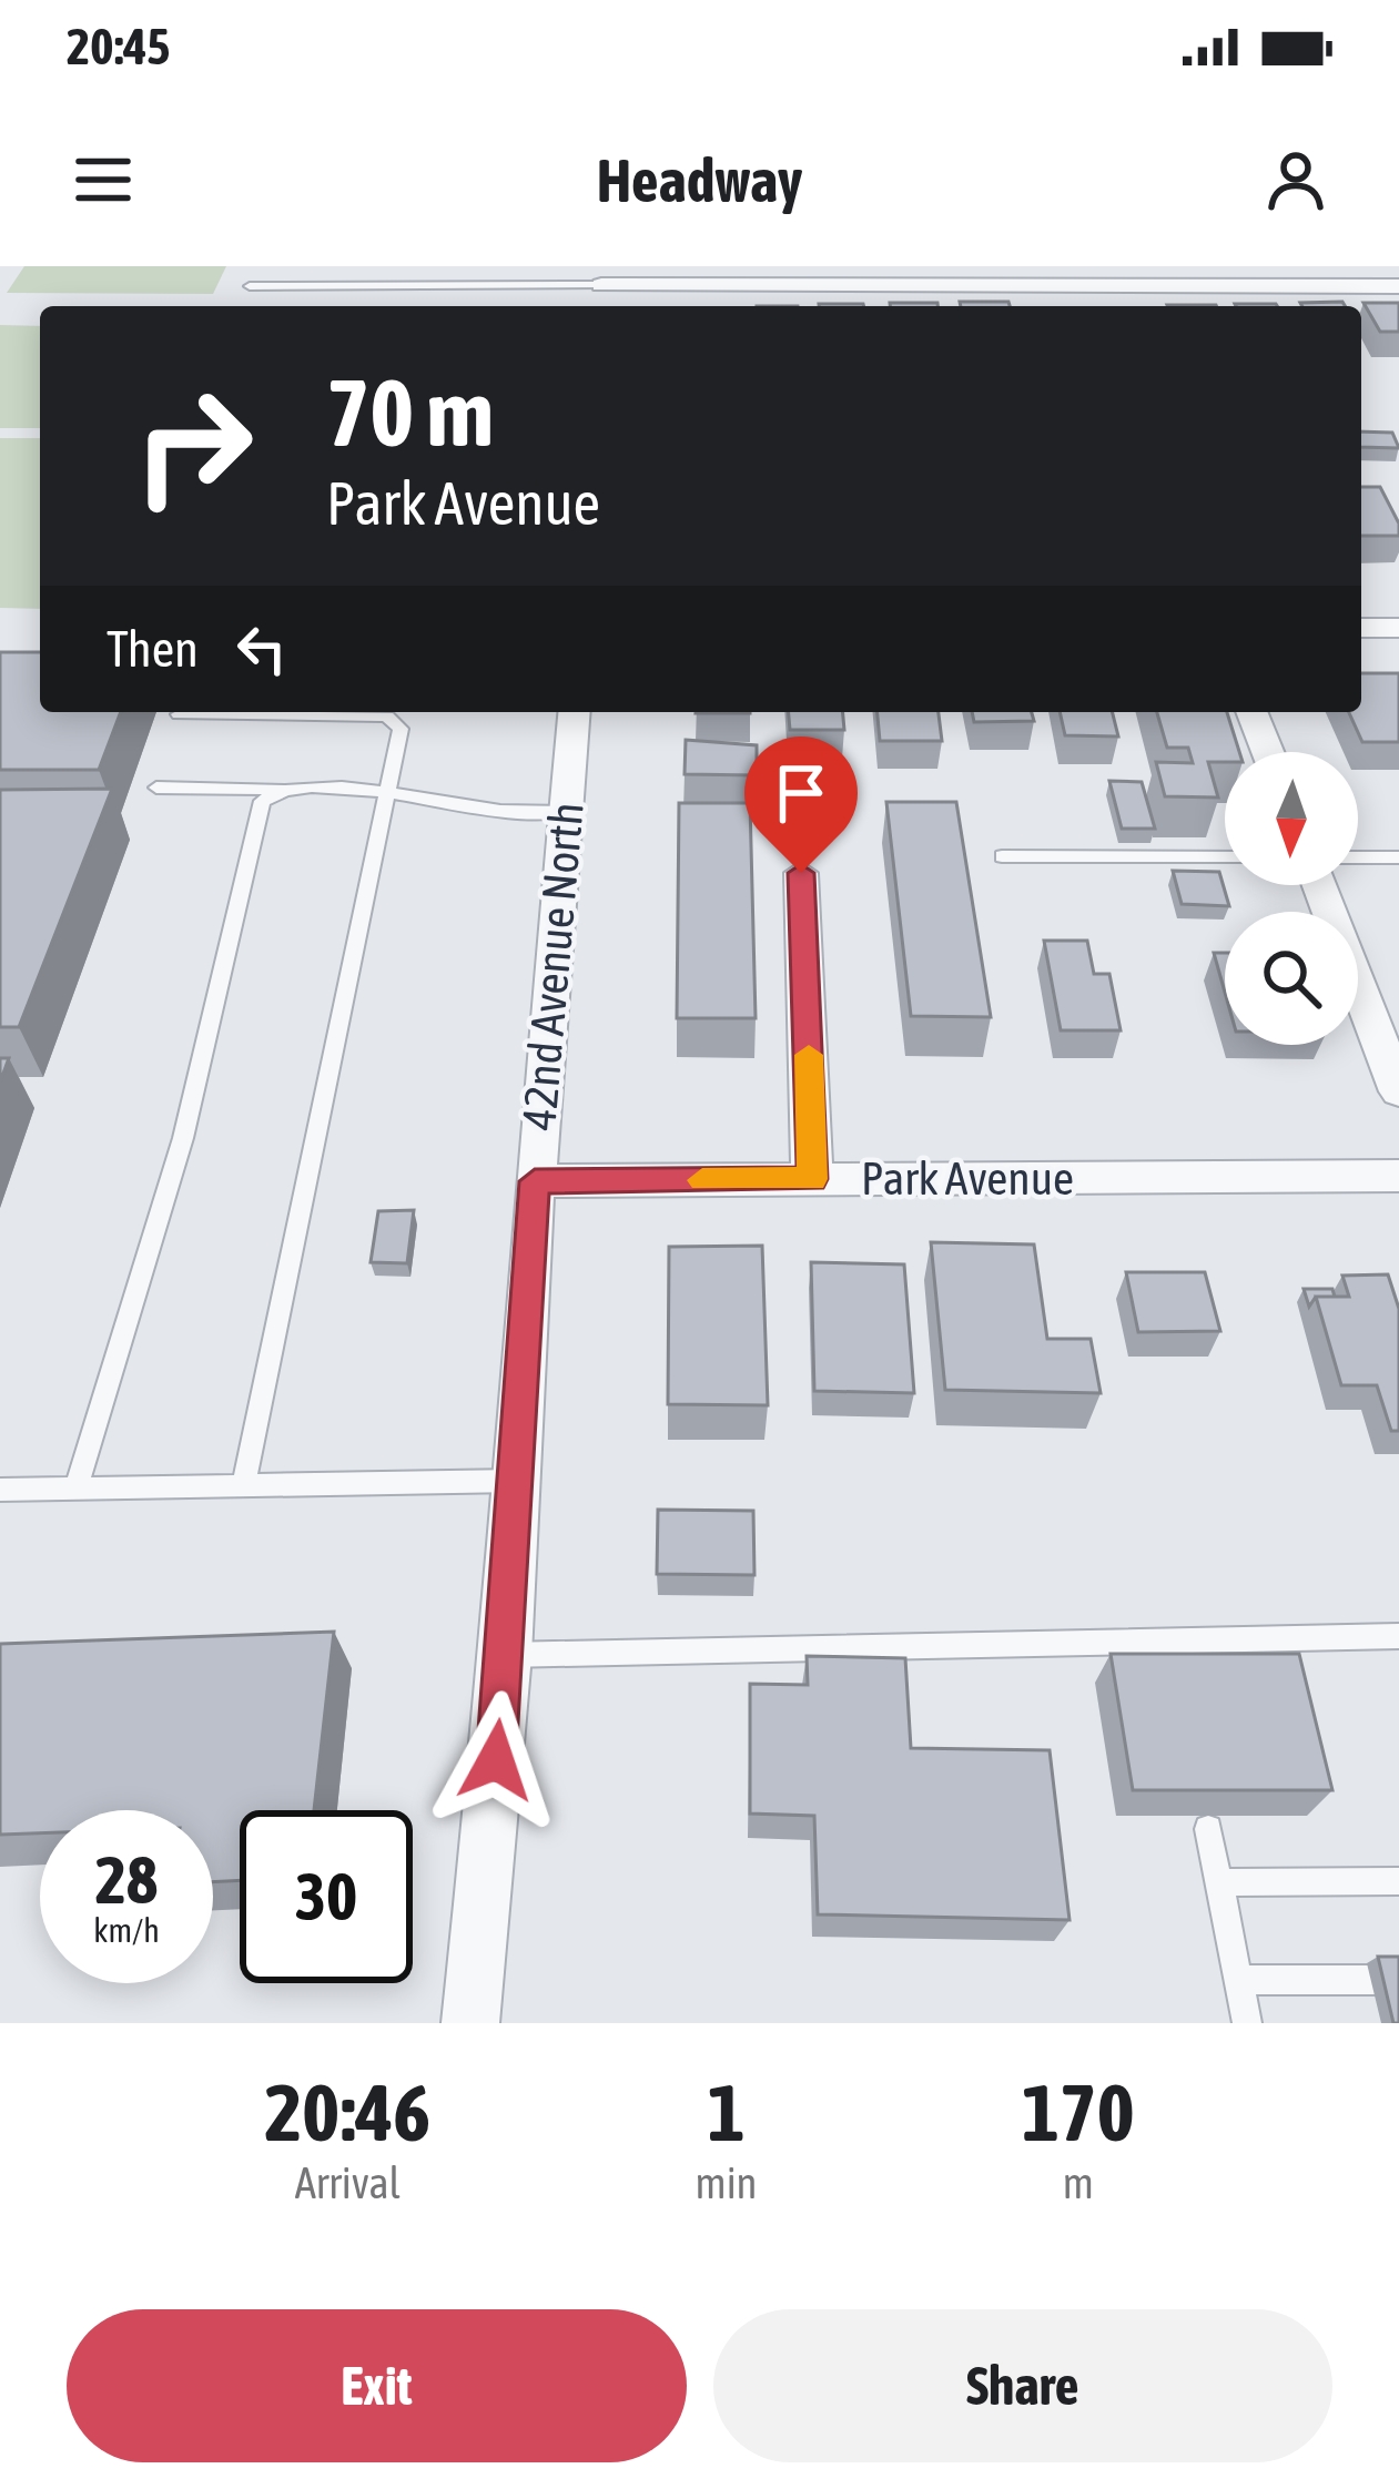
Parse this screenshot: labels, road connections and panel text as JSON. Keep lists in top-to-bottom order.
{
  "streets": {
    "street": ["42nd Avenue North", "Park Avenue"]
  },
  "crossings": [
    ["42nd Avenue North", "Park Avenue"]
  ],
  "north": "bottom",
  "page": {
    "status": "20:45",
    "header": "Headway",
    "turn": ["70 m", "Park Avenue"],
    "then": "Then",
    "speed": "28 km/h",
    "limit": "30",
    "eta": [
      "20:46",
      "Arrival",
      "1",
      "min",
      "170",
      "m"
    ],
    "buttons": ["Exit", "Share"]
  }
}
